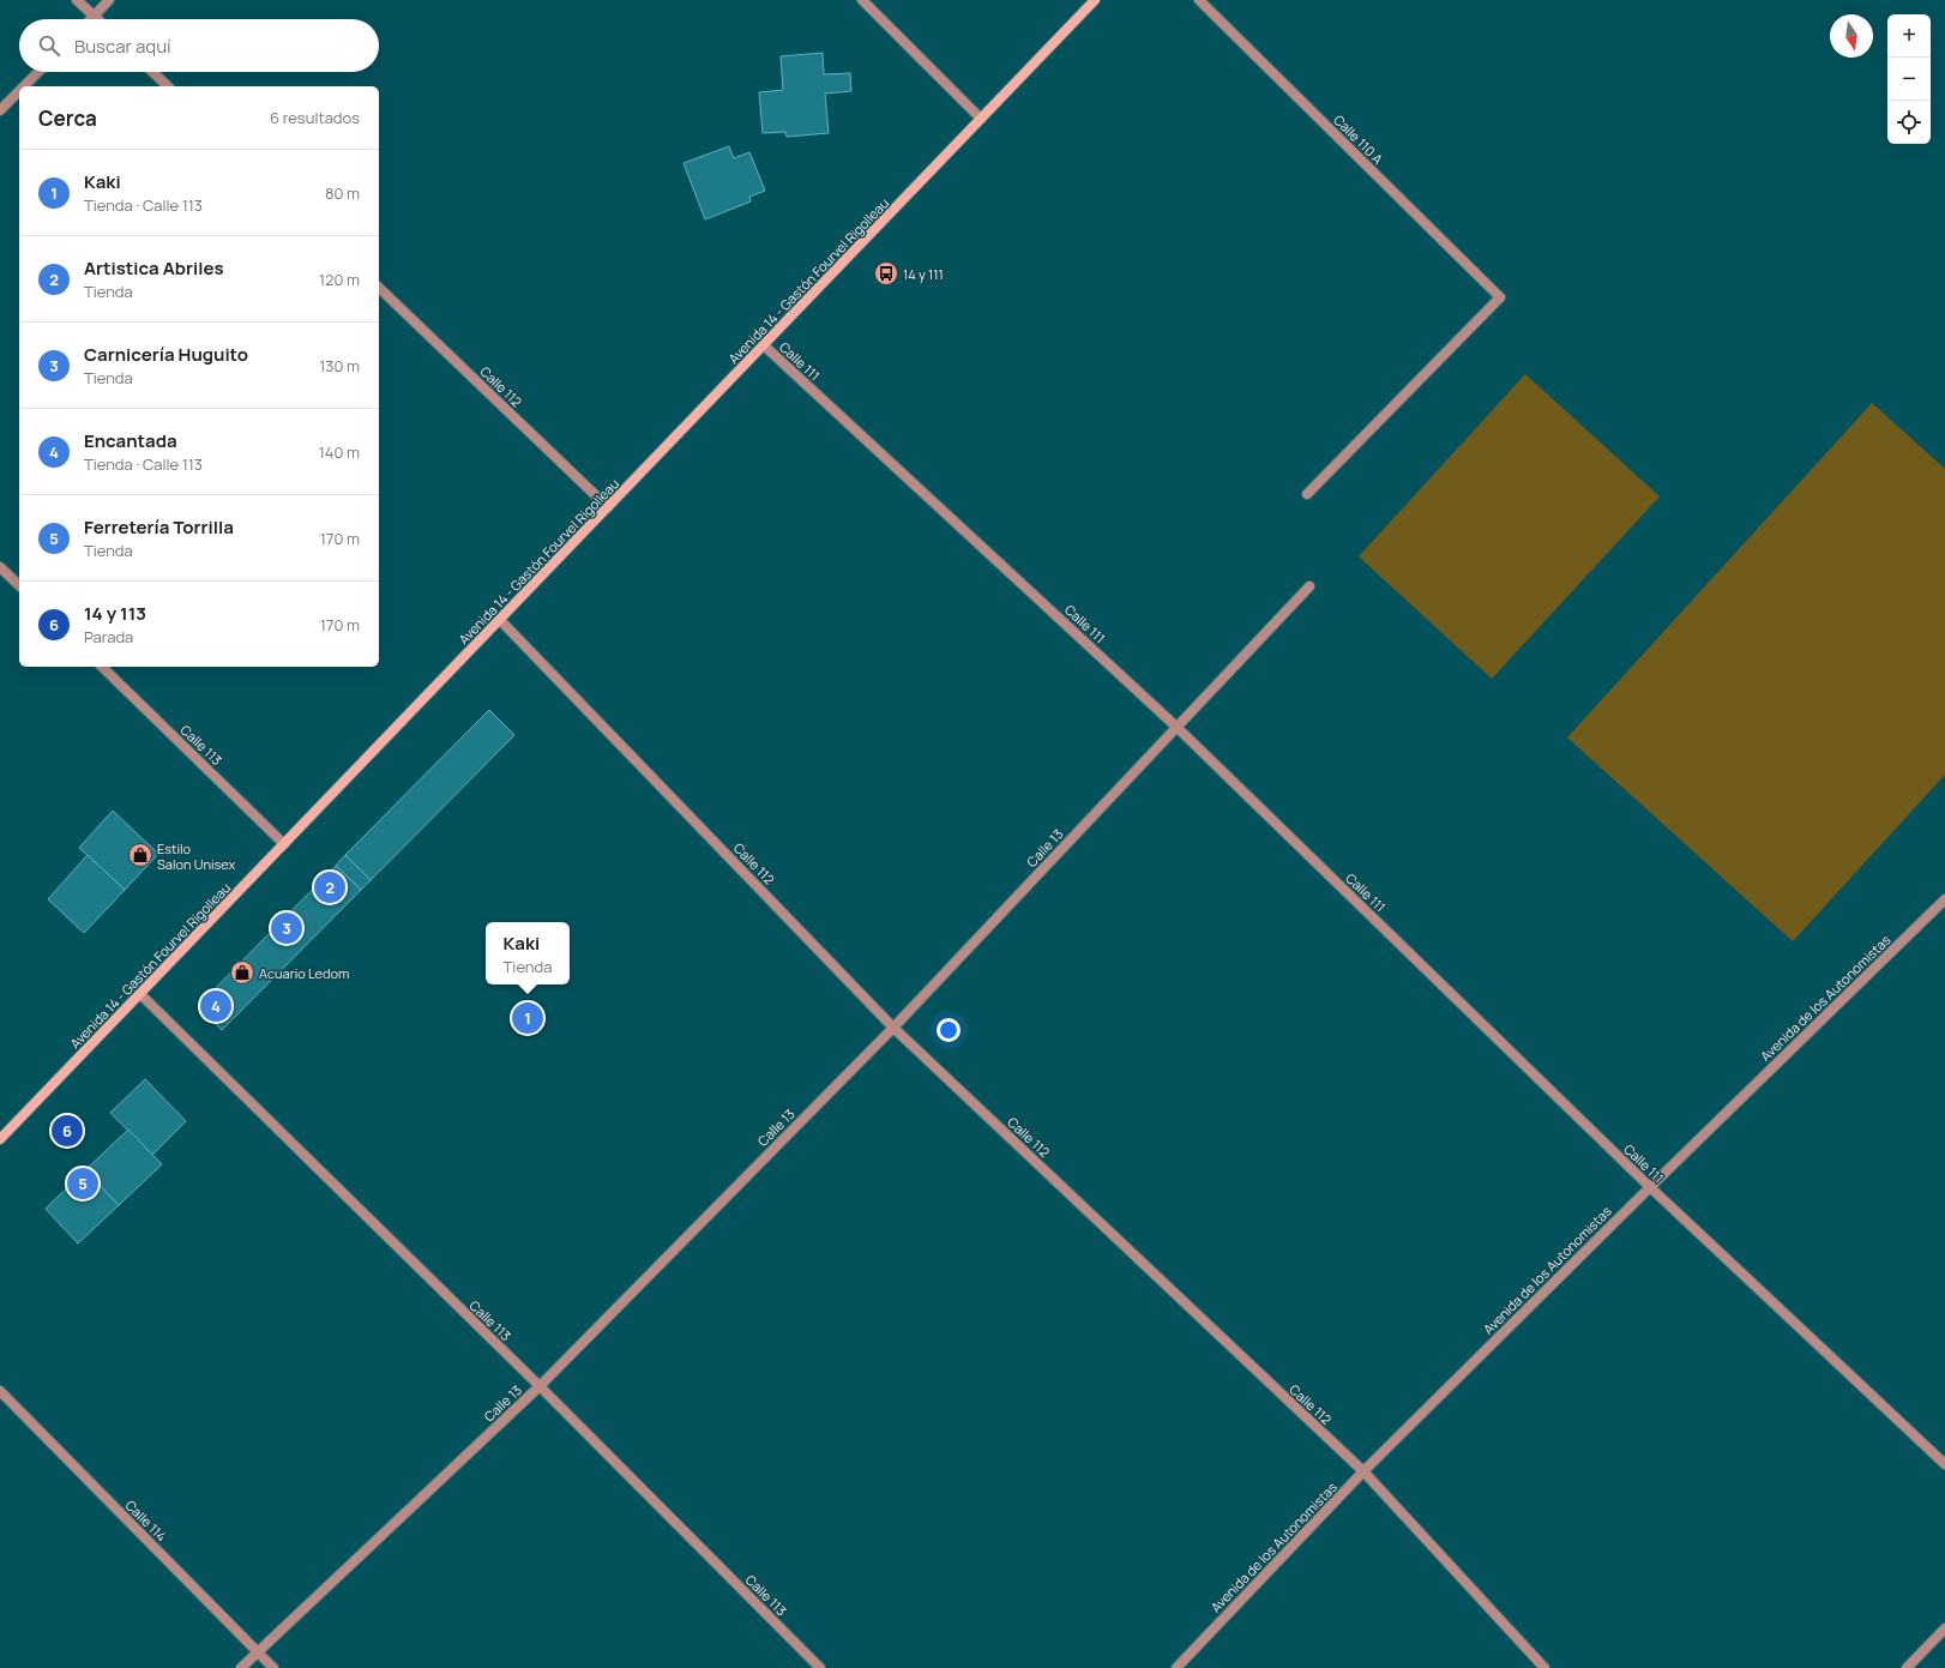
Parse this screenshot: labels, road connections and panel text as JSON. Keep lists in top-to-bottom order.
{
  "streets": {
    "main road": ["Avenida 14 - Gastón Fourvel Rigolleau"],
    "street": [
      "Calle 110 A",
      "Calle 111",
      "Calle 112",
      "Calle 113",
      "Calle 13",
      "Avenida de los Autonomistas",
      "Calle 114"
    ]
  },
  "crossings": [
    ["Avenida 14 - Gastón Fourvel Rigolleau", "Calle 111"],
    ["Avenida 14 - Gastón Fourvel Rigolleau", "Calle 112"],
    ["Avenida 14 - Gastón Fourvel Rigolleau", "Calle 113"],
    ["Calle 111", "Calle 13"],
    ["Calle 111", "Avenida de los Autonomistas"],
    ["Calle 112", "Calle 13"],
    ["Calle 112", "Avenida de los Autonomistas"],
    ["Calle 113", "Calle 13"],
    ["Calle 13", "Calle 114"]
  ],
  "places": {
    "bus stop": ["14 y 111"],
    "shop": ["Estilo Salon Unisex", "Acuario Ledom"]
  },
  "north": "bottom",
  "page": {
    "map_buttons": ["+", "−"],
    "search": "Buscar aquí",
    "heading": ["Cerca", "6 resultados"],
    "list": [
      {
        "mark": "1",
        "name": "Kaki",
        "note": "Tienda · Calle 113",
        "value": "80 m"
      },
      {
        "mark": "2",
        "name": "Artistica Abriles",
        "note": "Tienda",
        "value": "120 m"
      },
      {
        "mark": "3",
        "name": "Carnicería Huguito",
        "note": "Tienda",
        "value": "130 m"
      },
      {
        "mark": "4",
        "name": "Encantada",
        "note": "Tienda · Calle 113",
        "value": "140 m"
      },
      {
        "mark": "5",
        "name": "Ferretería Torrilla",
        "note": "Tienda",
        "value": "170 m"
      },
      {
        "mark": "6",
        "name": "14 y 113",
        "note": "Parada",
        "value": "170 m"
      }
    ],
    "pins": [
      "2",
      "3",
      "4",
      "1",
      "6",
      "5"
    ],
    "popup": ["Kaki", "Tienda"]
  }
}
